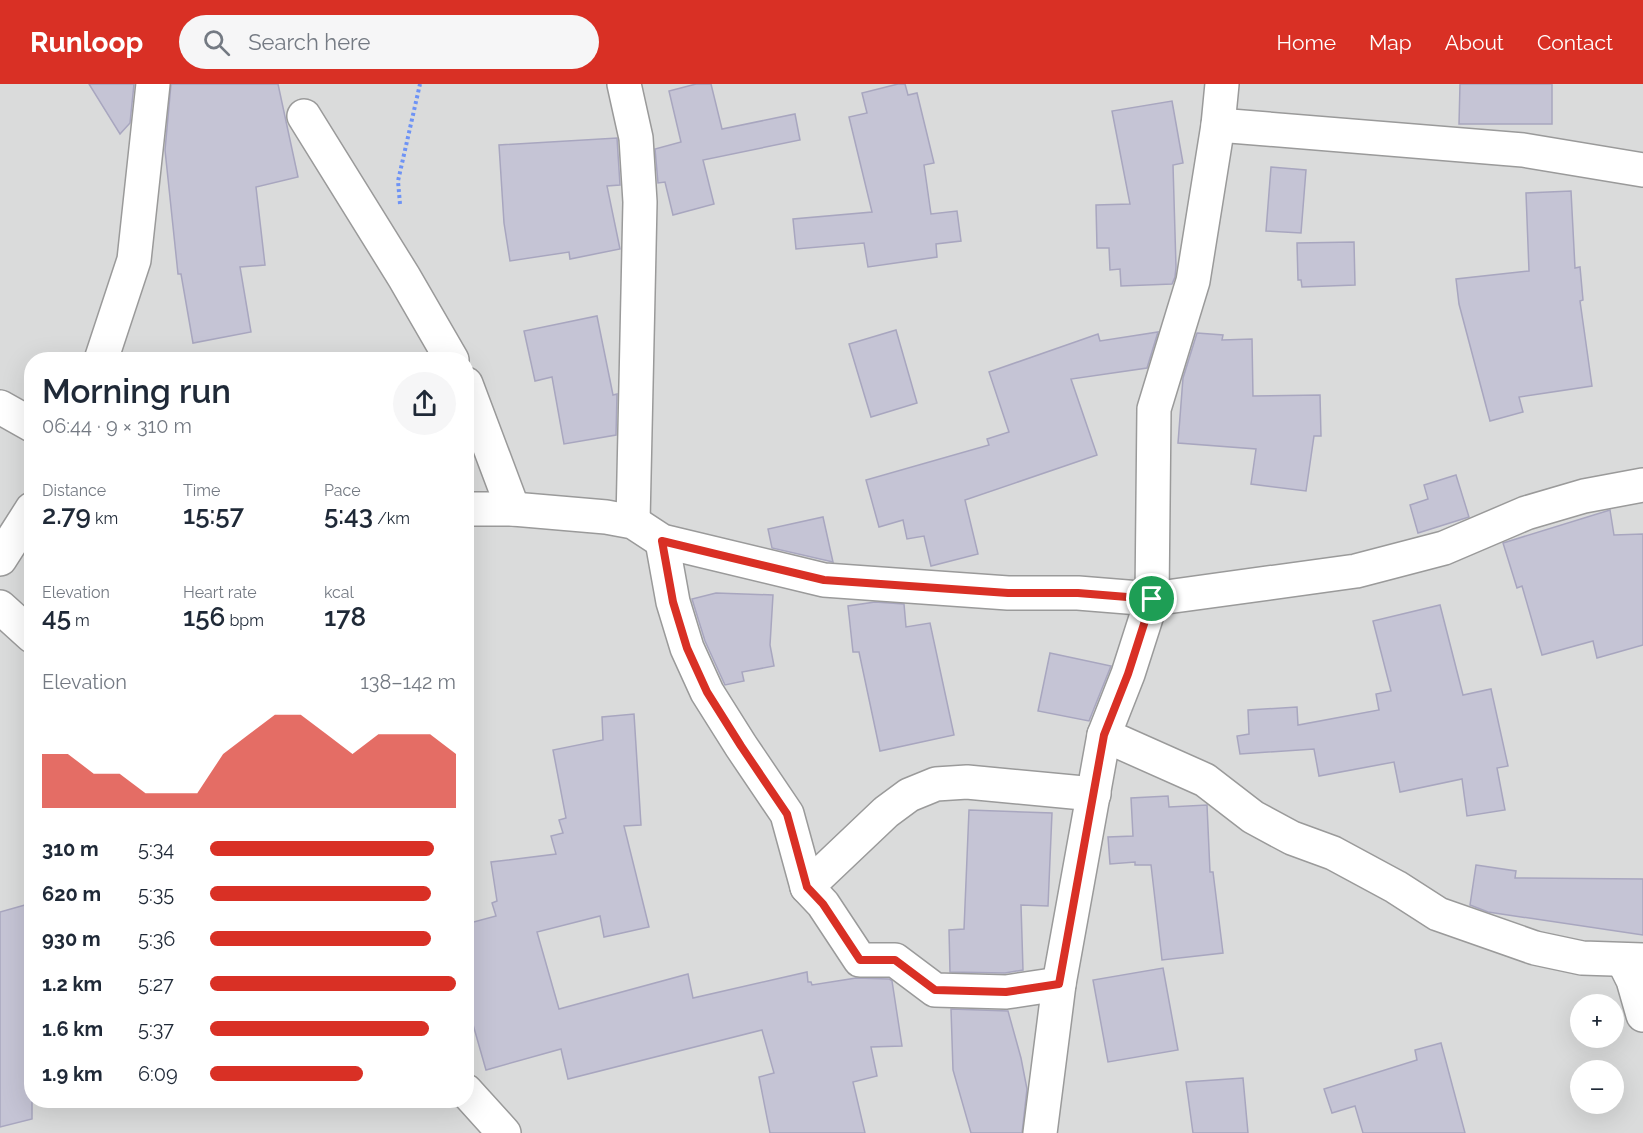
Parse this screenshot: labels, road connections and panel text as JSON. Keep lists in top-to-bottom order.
{
  "page": {
    "header": "Runloop",
    "search": "Search here",
    "nav": [
      "Home",
      "Map",
      "About",
      "Contact"
    ],
    "heading": ["Morning run", "06:44 · 9 × 310 m"],
    "stats": [
      ["Distance", "2.79 km"],
      ["Time", "15:57"],
      ["Pace", "5:43 /km"],
      ["Elevation", "45 m"],
      ["Heart rate", "156 bpm"],
      ["kcal", "178"]
    ],
    "chart": ["Elevation", "138–142 m"],
    "list": [
      {
        "name": "310 m",
        "note": "5:34"
      },
      {
        "name": "620 m",
        "note": "5:35"
      },
      {
        "name": "930 m",
        "note": "5:36"
      },
      {
        "name": "1.2 km",
        "note": "5:27"
      },
      {
        "name": "1.6 km",
        "note": "5:37"
      },
      {
        "name": "1.9 km",
        "note": "6:09"
      }
    ],
    "map_buttons": ["+", "−"]
  }
}
